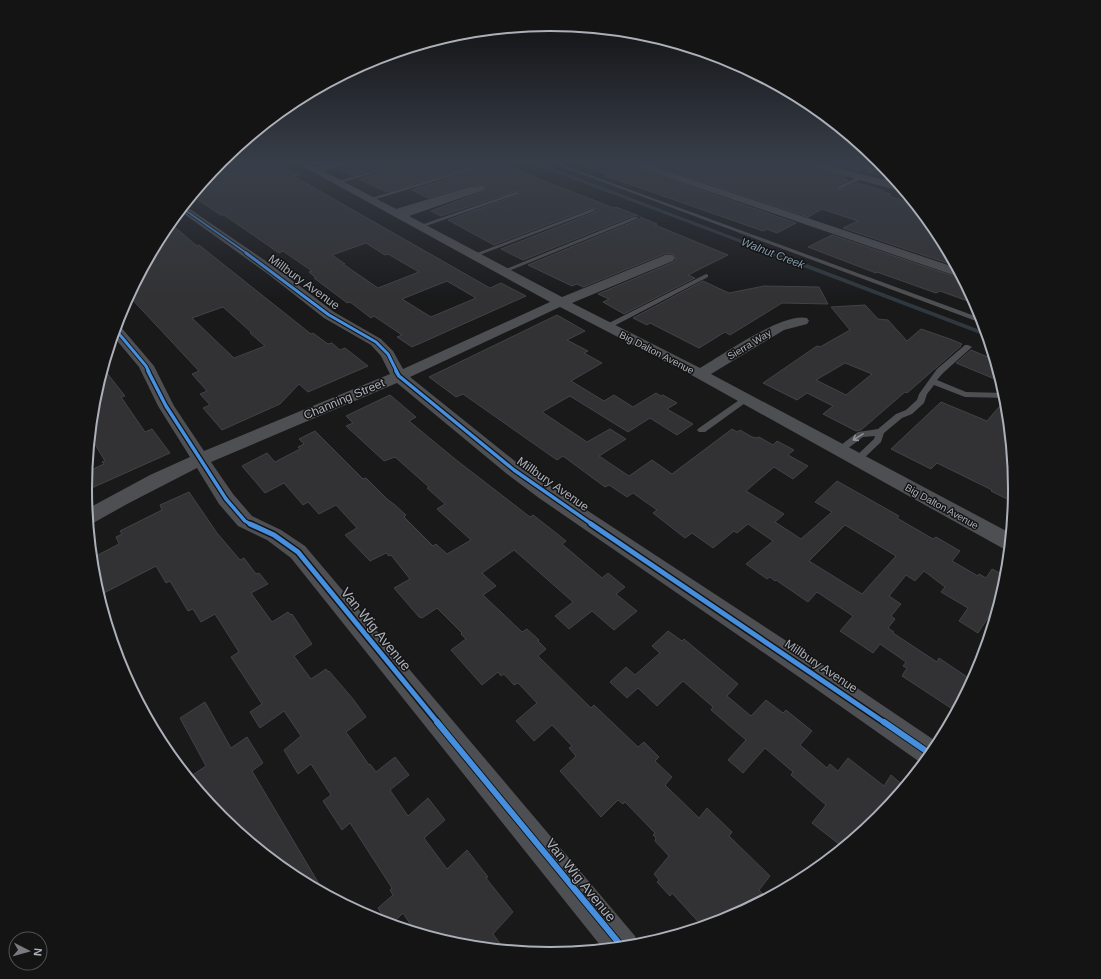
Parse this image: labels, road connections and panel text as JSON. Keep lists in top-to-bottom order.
{
  "streets": {
    "street": [
      "Millbury Avenue",
      "Sierra Way",
      "Big Dalton Avenue",
      "Channing Street",
      "Van Wig Avenue"
    ]
  },
  "crossings": [
    ["Millbury Avenue", "Channing Street"],
    ["Sierra Way", "Big Dalton Avenue"],
    ["Big Dalton Avenue", "Channing Street"],
    ["Channing Street", "Van Wig Avenue"]
  ],
  "water": ["Walnut Creek"],
  "north": "right"
}
